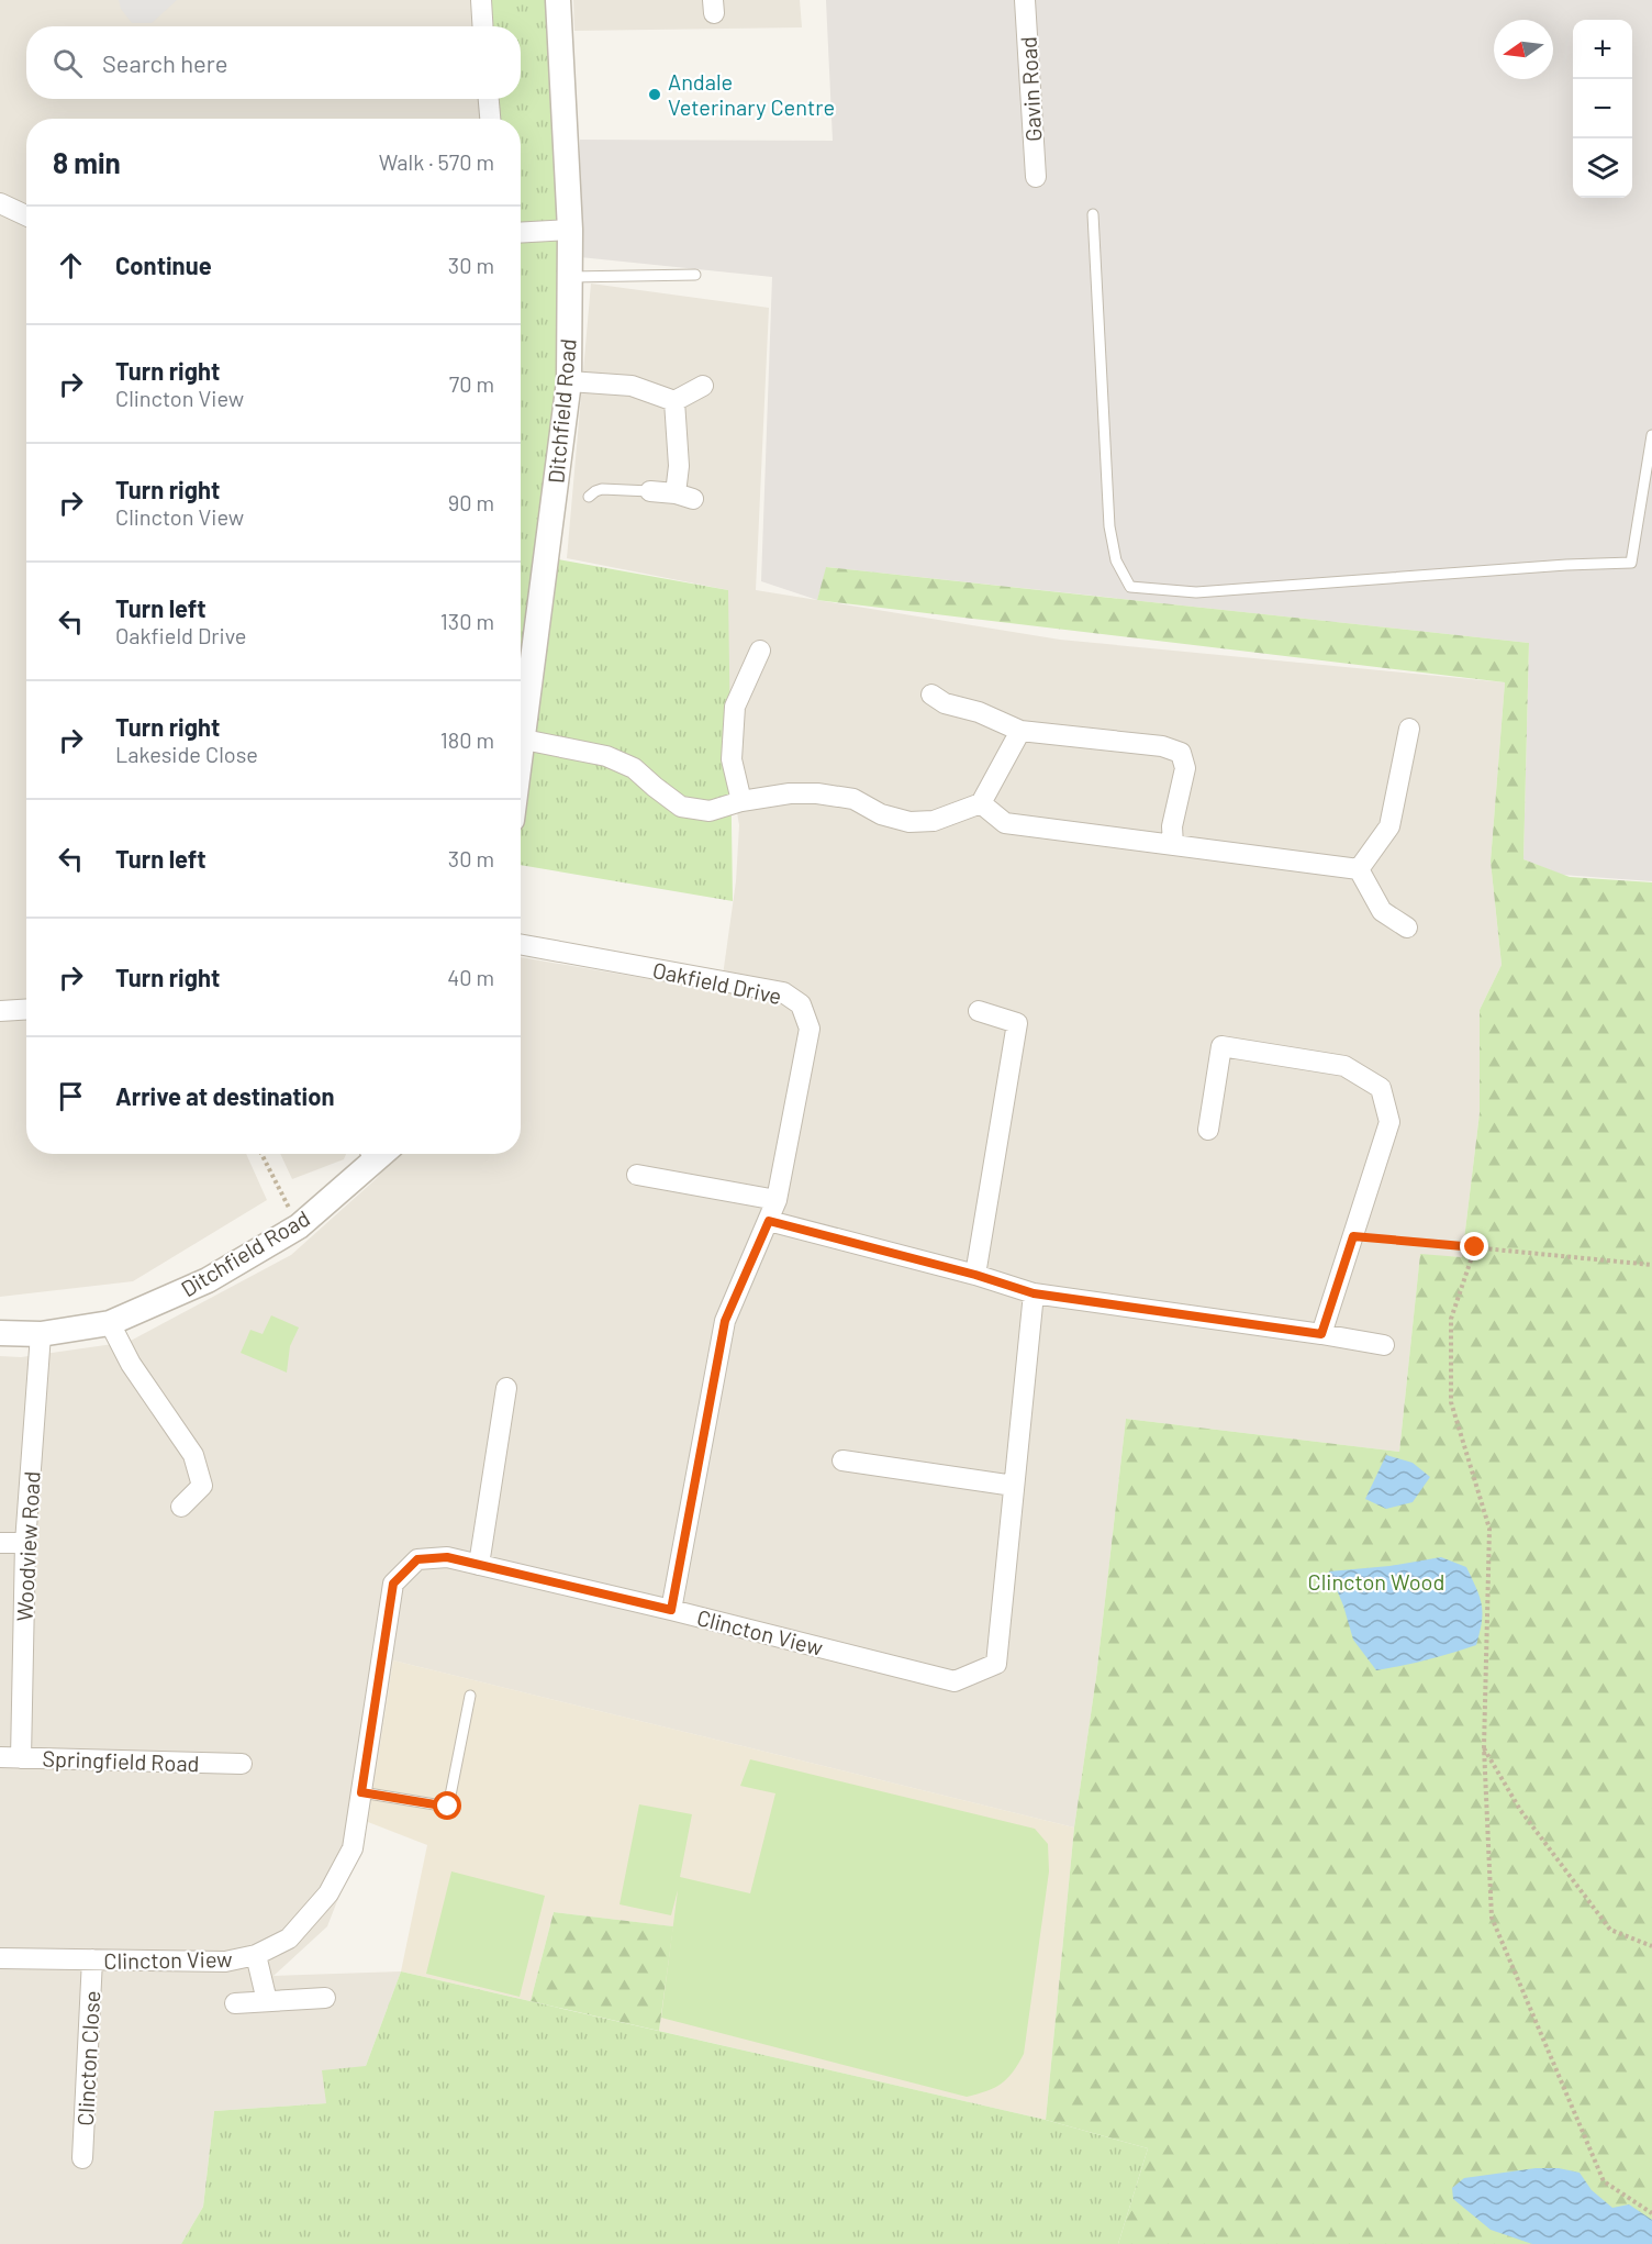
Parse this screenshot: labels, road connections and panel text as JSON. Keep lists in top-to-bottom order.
{
  "streets": {
    "street": [
      "Gavin Road",
      "Ditchfield Road",
      "Oakfield Drive",
      "Woodview Road",
      "Clincton View",
      "Springfield Road",
      "Clincton Close"
    ]
  },
  "crossings": [
    ["Ditchfield Road", "Woodview Road"],
    ["Oakfield Drive", "Clincton View"],
    ["Woodview Road", "Springfield Road"],
    ["Clincton View", "Clincton Close"]
  ],
  "parks": ["Clincton Wood"],
  "places": ["Andale Veterinary Centre"],
  "north": "left",
  "page": {
    "map_buttons": ["+", "−"],
    "search": "Search here",
    "heading": ["8 min", "Walk · 570 m"],
    "list": [
      ["Continue", "30 m"],
      ["Turn right", "Clincton View", "70 m"],
      ["Turn right", "Clincton View", "90 m"],
      ["Turn left", "Oakfield Drive", "130 m"],
      ["Turn right", "Lakeside Close", "180 m"],
      ["Turn left", "30 m"],
      ["Turn right", "40 m"],
      "Arrive at destination"
    ]
  }
}
